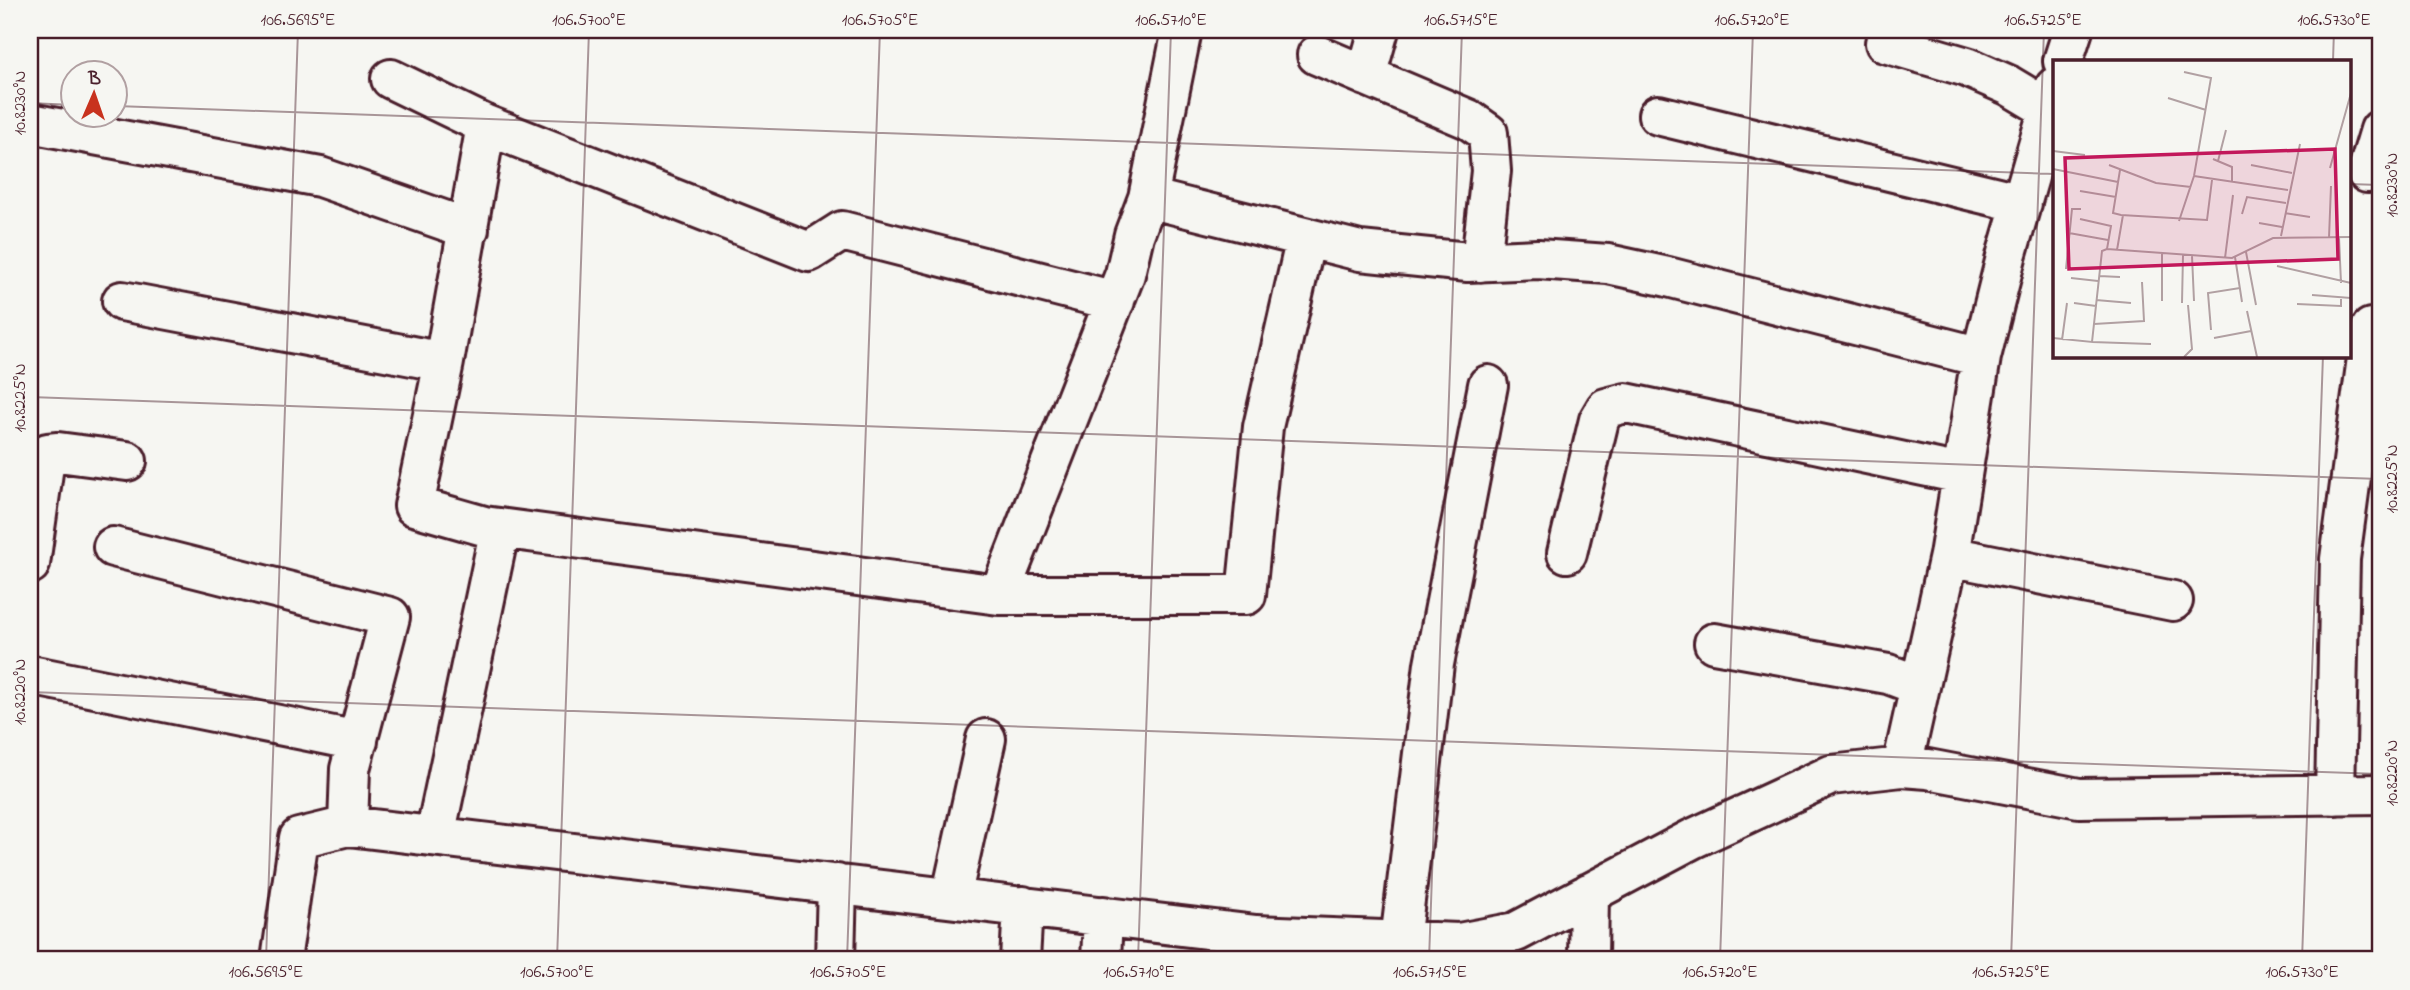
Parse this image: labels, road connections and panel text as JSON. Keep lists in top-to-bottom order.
{
  "north": "top",
  "coordinates": [
    "106.5695°E",
    "106.5700°E",
    "106.5705°E",
    "106.5710°E",
    "106.5715°E",
    "106.5720°E",
    "106.5725°E",
    "106.5730°E",
    "10.8230°N",
    "10.8225°N",
    "10.8220°N"
  ]
}
